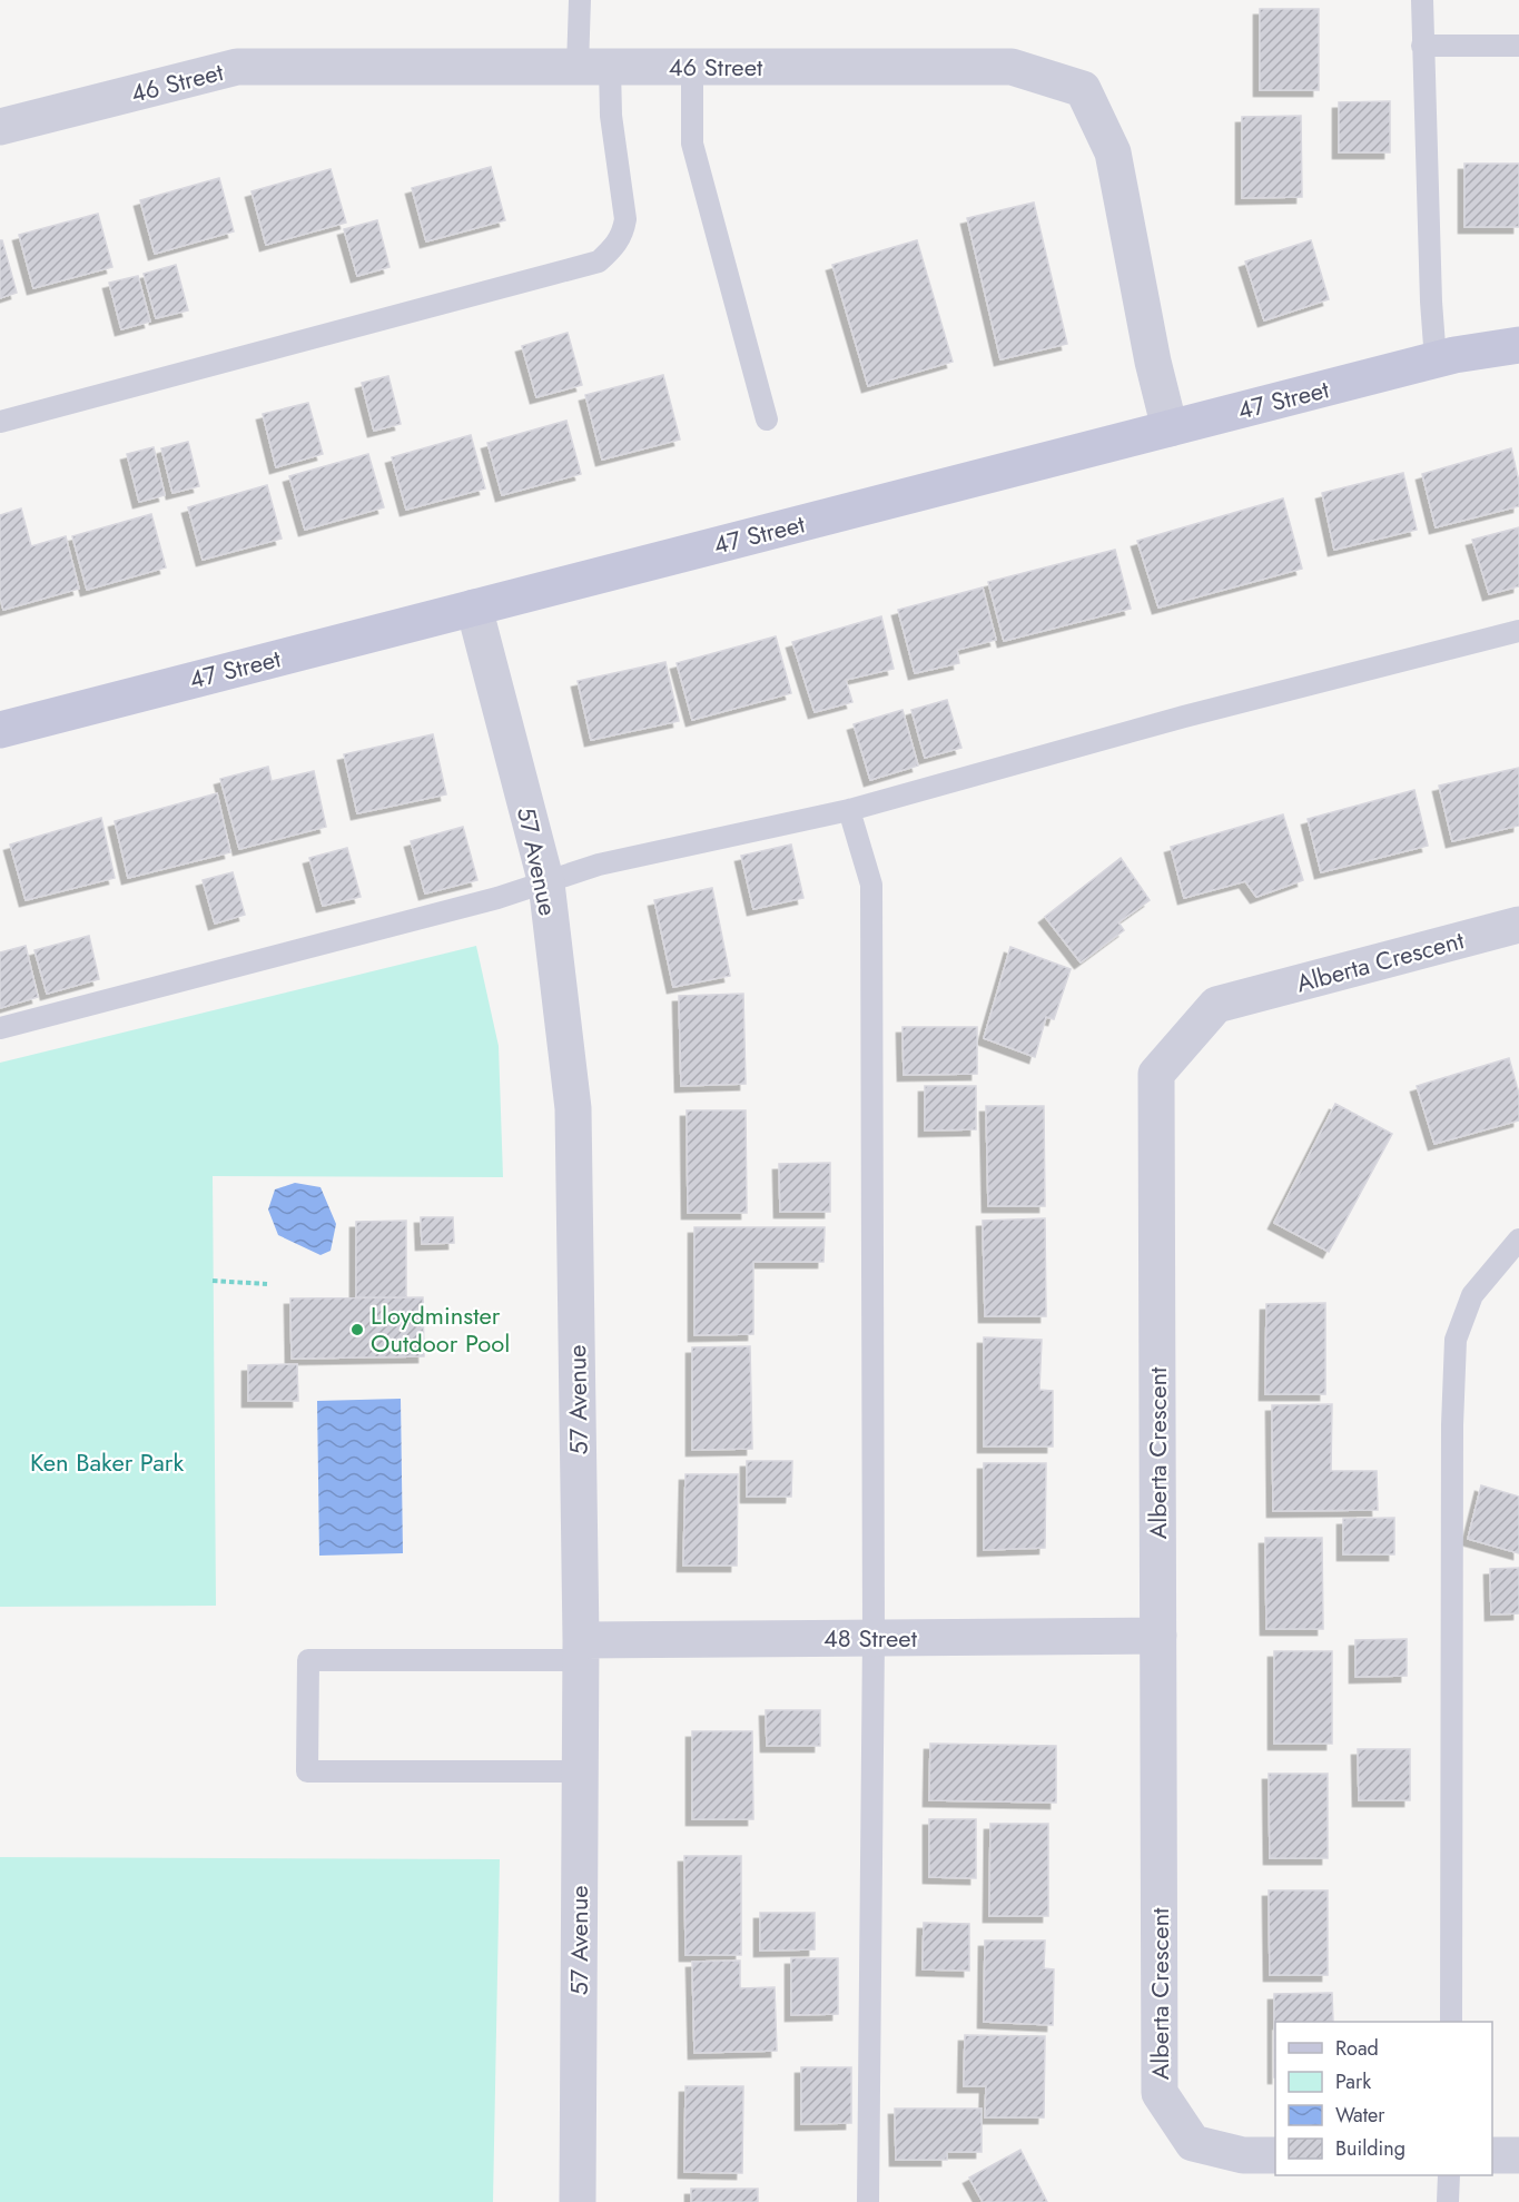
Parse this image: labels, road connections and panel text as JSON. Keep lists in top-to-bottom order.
{
  "streets": {
    "street": [
      "46 Street",
      "47 Street",
      "57 Avenue",
      "Alberta Crescent",
      "48 Street"
    ]
  },
  "crossings": [
    ["46 Street", "47 Street"],
    ["47 Street", "57 Avenue"],
    ["57 Avenue", "48 Street"],
    ["Alberta Crescent", "48 Street"]
  ],
  "parks": ["Ken Baker Park"],
  "places": ["Lloydminster Outdoor Pool"],
  "legend": [
    "Road",
    "Park",
    "Water",
    "Building"
  ]
}
